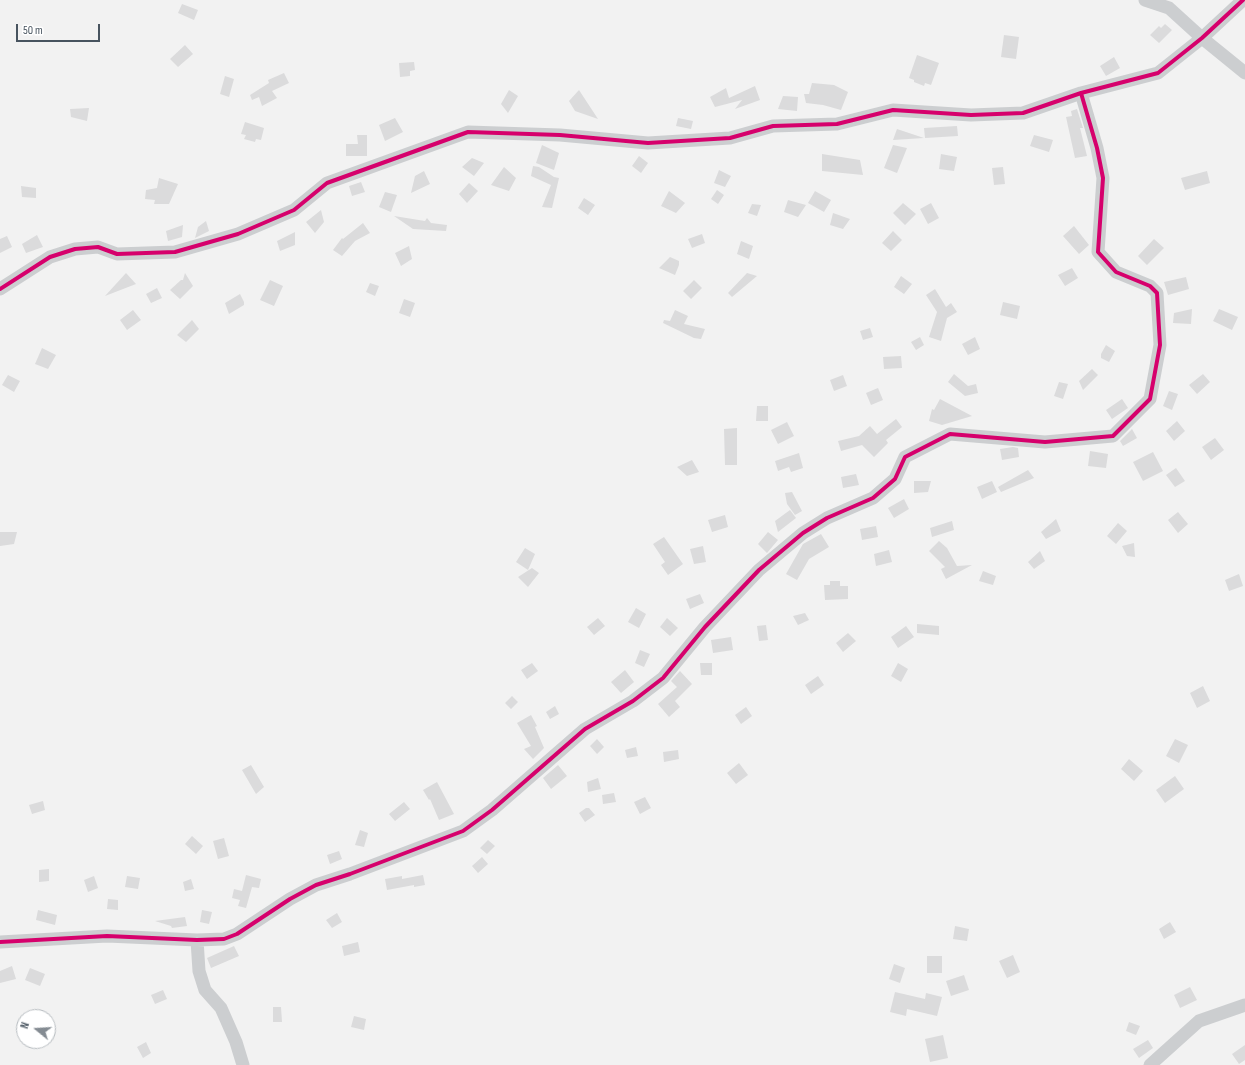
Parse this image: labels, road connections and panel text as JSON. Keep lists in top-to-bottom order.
{
  "scale_bar": "50 m",
  "north": "left"
}
